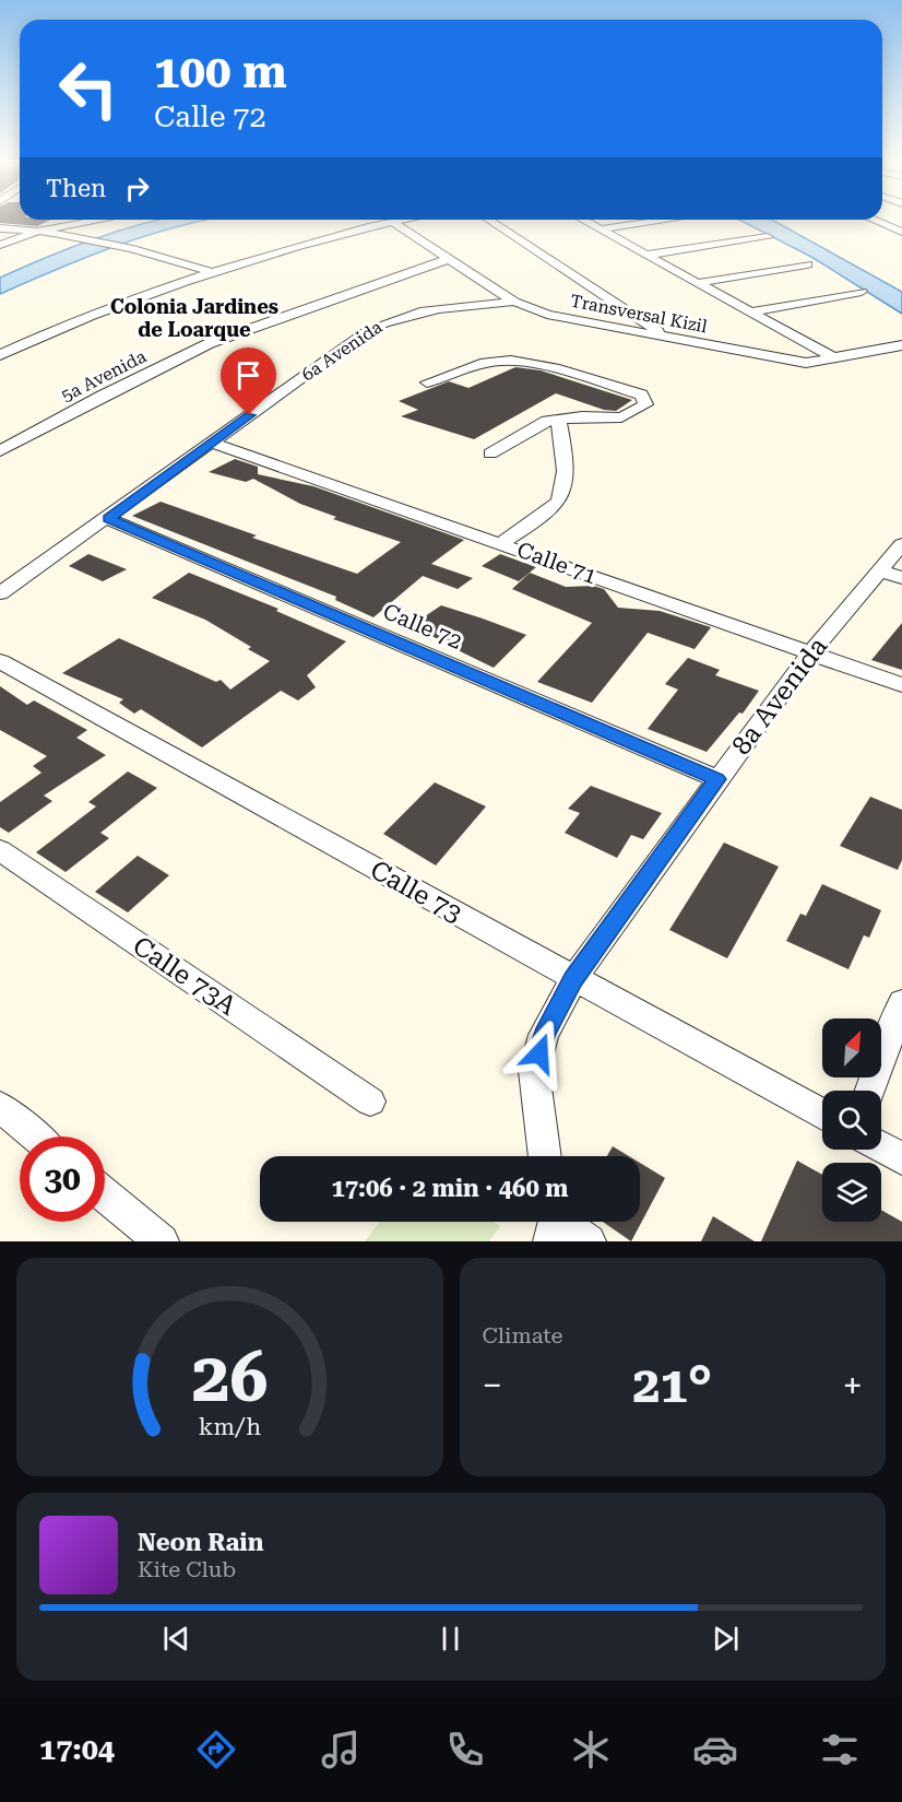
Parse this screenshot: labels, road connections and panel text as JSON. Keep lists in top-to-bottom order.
{
  "streets": {
    "street": [
      "Transversal Kizil",
      "6a Avenida",
      "5a Avenida",
      "Calle 71",
      "Calle 72",
      "8a Avenida",
      "Calle 73",
      "Calle 73A"
    ]
  },
  "crossings": [
    ["Transversal Kizil", "6a Avenida"],
    ["Transversal Kizil", "5a Avenida"],
    ["6a Avenida", "Calle 71"],
    ["6a Avenida", "Calle 72"],
    ["Calle 71", "8a Avenida"],
    ["Calle 72", "8a Avenida"],
    ["8a Avenida", "Calle 73"]
  ],
  "districts": ["Colonia Jardines de Loarque"],
  "north": "top right",
  "page": {
    "turn": ["100 m", "Calle 72"],
    "then": "Then",
    "limit": "30",
    "trip": "17:06 · 2 min · 460 m",
    "tile": "Climate",
    "heat": ["−", "21°", "+"],
    "song": ["Neon Rain", "Kite Club"],
    "tabs": "17:04",
    "gauge": ["26", "km/h"]
  }
}
